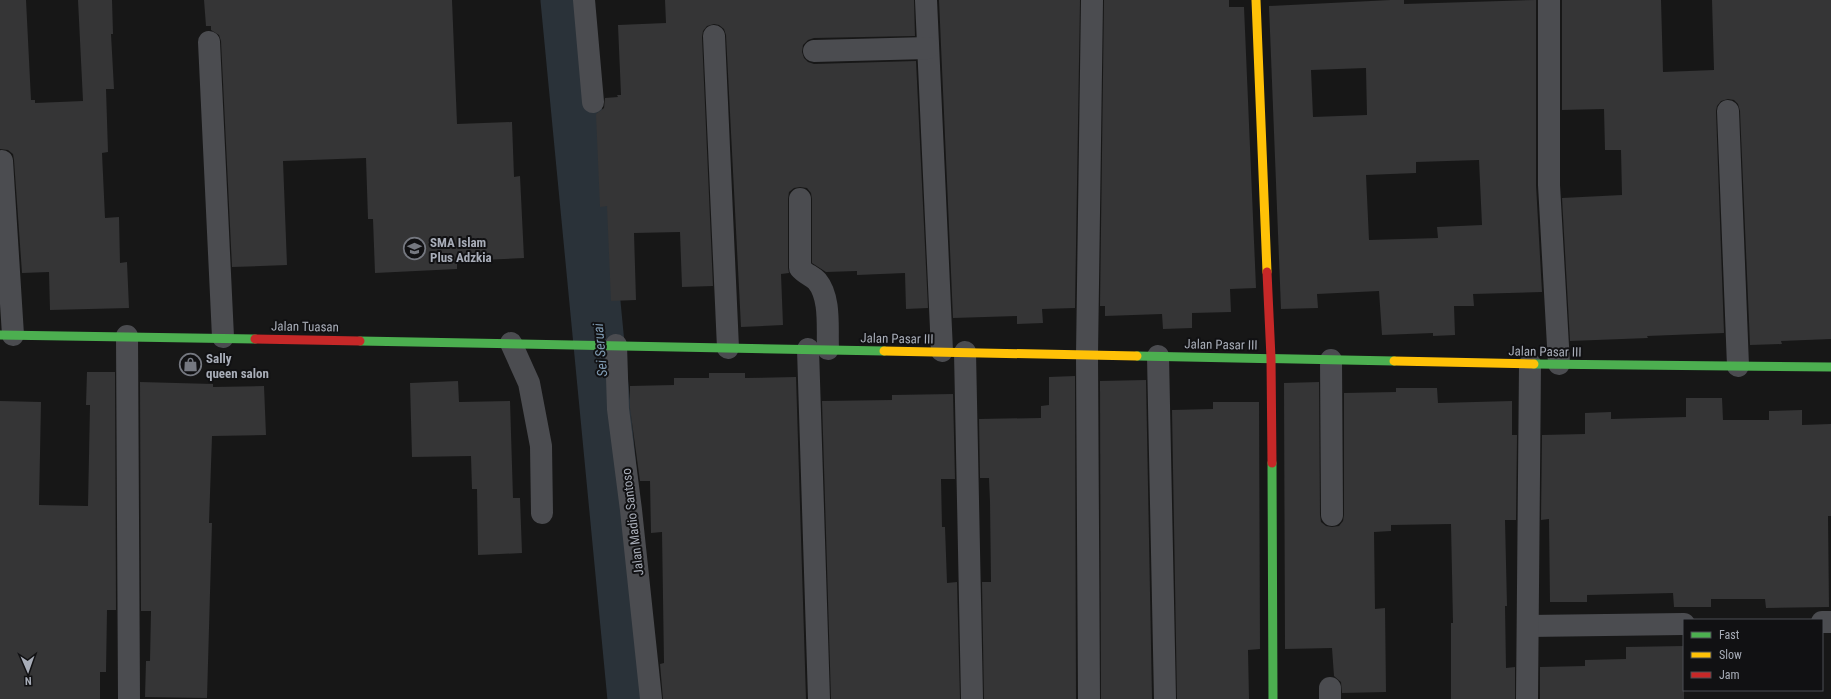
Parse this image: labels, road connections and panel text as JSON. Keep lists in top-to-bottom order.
{
  "streets": {
    "street": ["Jalan Tuasan", "Jalan Pasar III", "Jalan Madio Santoso"]
  },
  "crossings": [
    ["Jalan Tuasan", "Jalan Pasar III"],
    ["Jalan Tuasan", "Jalan Madio Santoso"],
    ["Jalan Pasar III", "Jalan Madio Santoso"]
  ],
  "water": ["Sei Seruai"],
  "places": {
    "school or university": ["SMA Islam Plus Adzkia"],
    "shop": ["Sally queen salon"]
  },
  "legend": ["Fast", "Slow", "Jam"],
  "north": "bottom"
}
